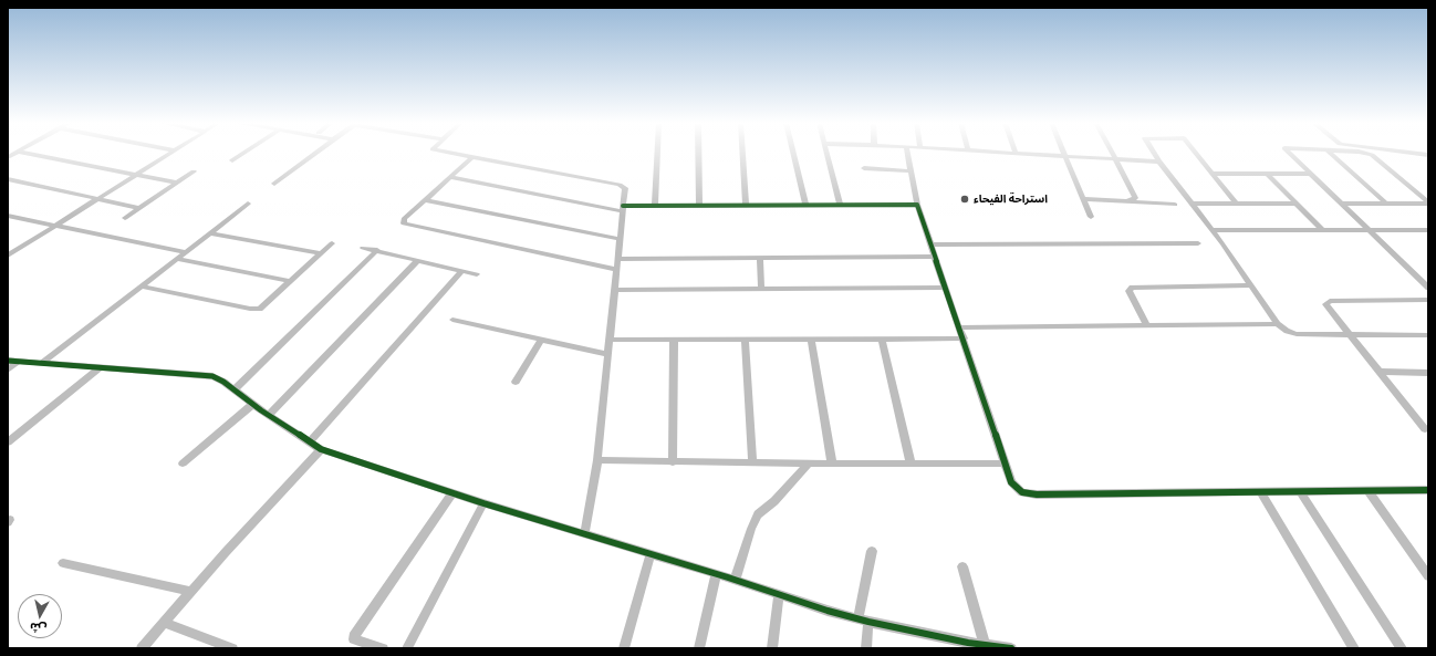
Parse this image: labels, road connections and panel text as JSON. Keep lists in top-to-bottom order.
{
  "places": ["استراحة الفيحاء"],
  "north": "bottom"
}
